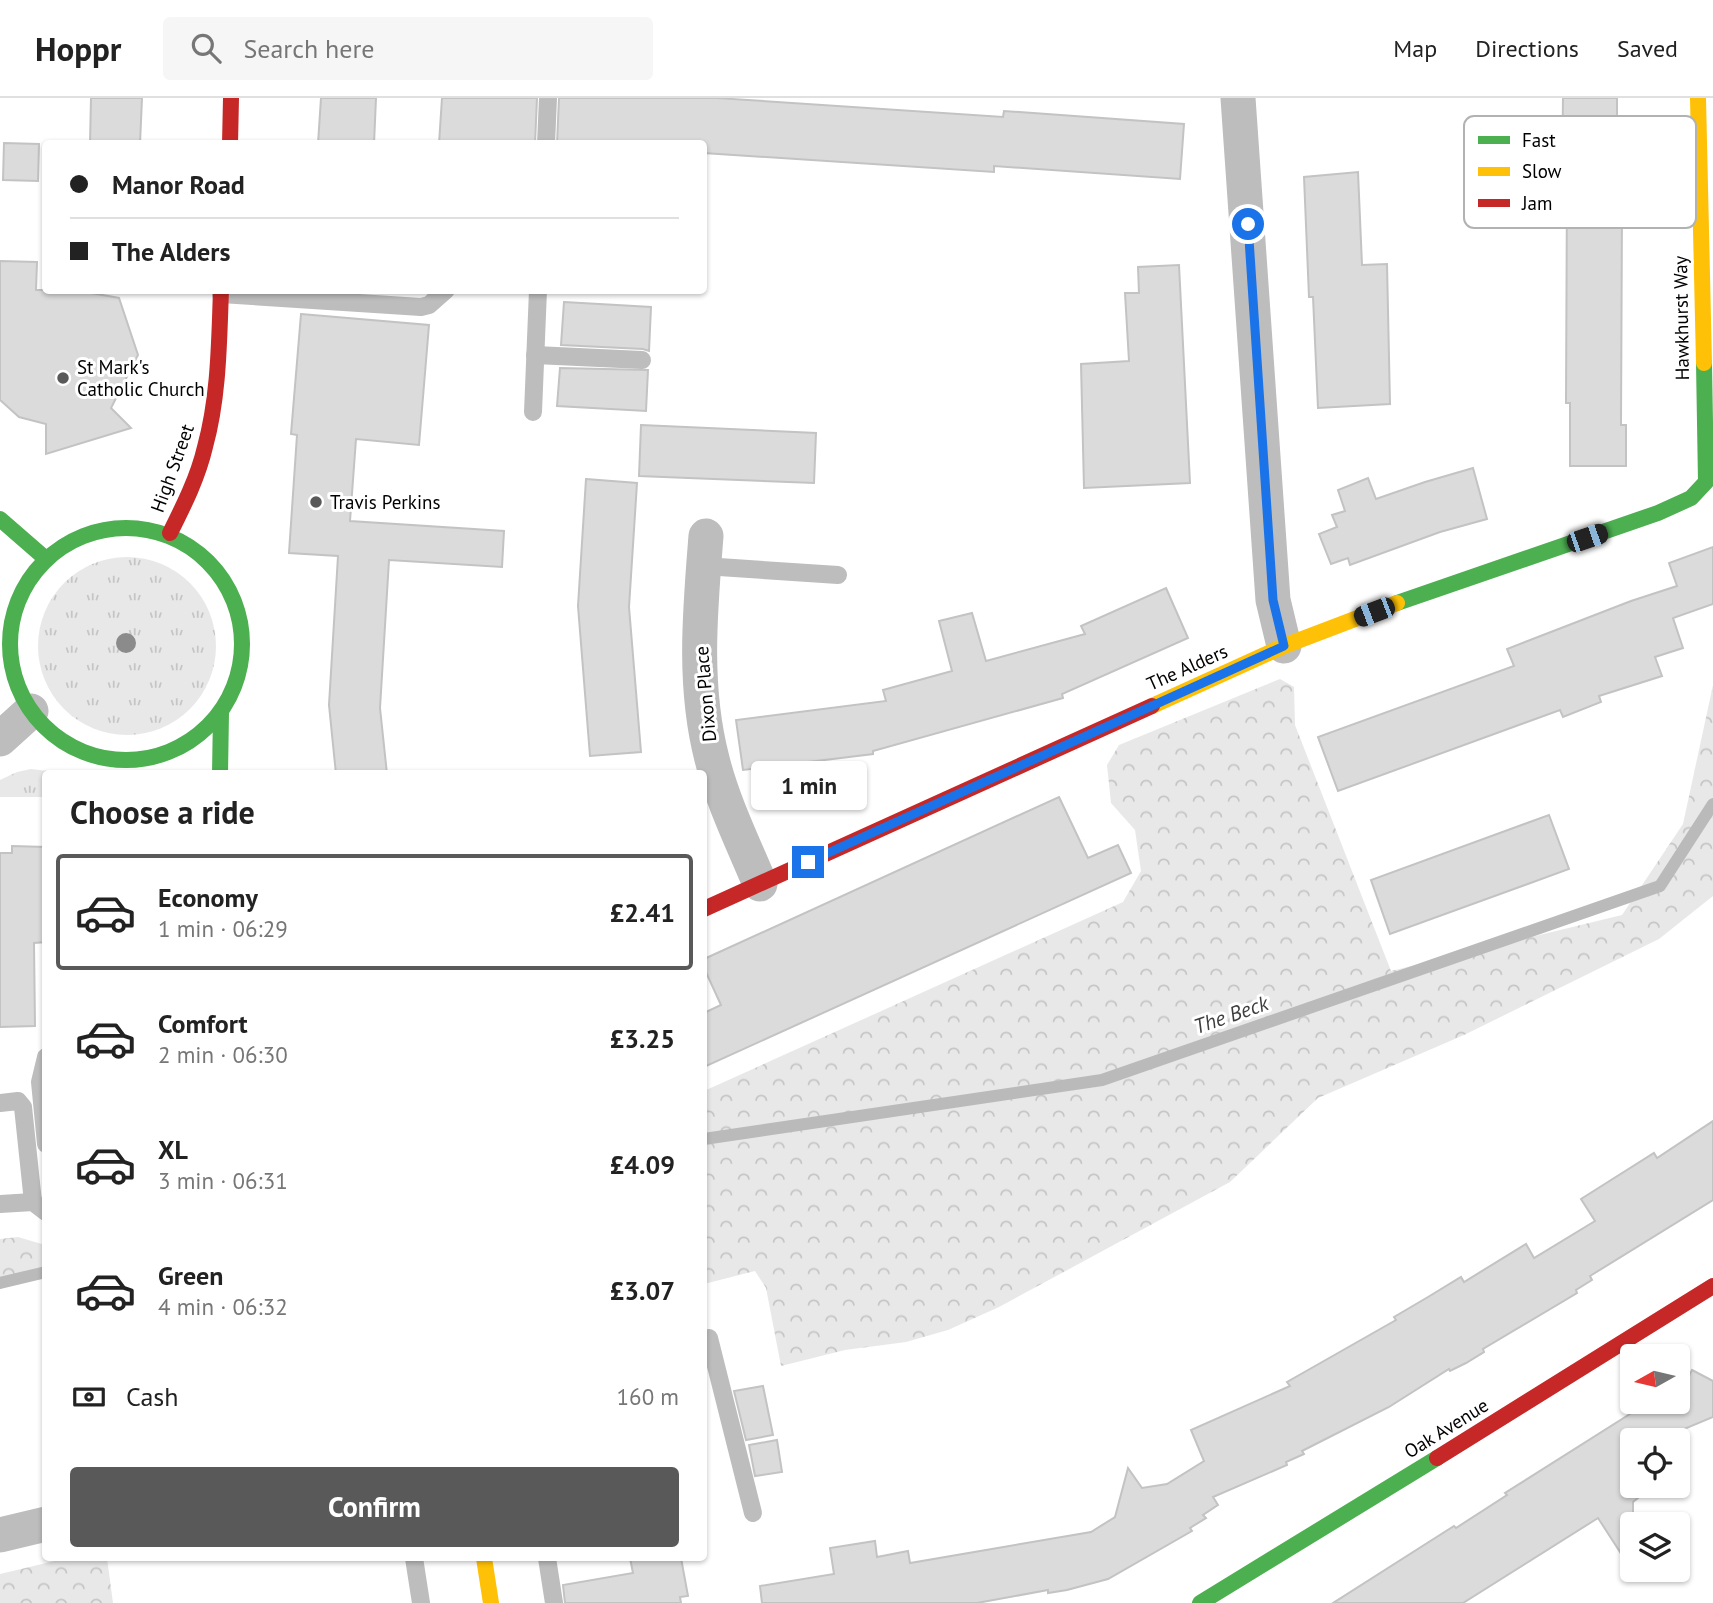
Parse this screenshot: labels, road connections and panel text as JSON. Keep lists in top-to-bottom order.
{
  "streets": {
    "main road": [
      "Hawkhurst Way",
      "High Street",
      "The Alders",
      "Oak Avenue"
    ],
    "street": ["Dixon Place"]
  },
  "crossings": [
    ["Hawkhurst Way", "The Alders"],
    ["The Alders", "Dixon Place"]
  ],
  "water": ["The Beck"],
  "places": ["St Mark's Catholic Church", "Travis Perkins"],
  "legend": ["Fast", "Slow", "Jam"],
  "north": "left",
  "page": {
    "header": "Hoppr",
    "search": "Search here",
    "nav": ["Map", "Directions", "Saved"],
    "banner": ["Manor Road", "The Alders"],
    "bubble": "1 min",
    "heading": "Choose a ride",
    "list": [
      {
        "name": "Economy",
        "note": "1 min · 06:29",
        "value": "£2.41"
      },
      {
        "name": "Comfort",
        "note": "2 min · 06:30",
        "value": "£3.25"
      },
      {
        "name": "XL",
        "note": "3 min · 06:31",
        "value": "£4.09"
      },
      {
        "name": "Green",
        "note": "4 min · 06:32",
        "value": "£3.07"
      }
    ],
    "pay": ["Cash", "160 m"],
    "buttons": "Confirm"
  }
}
